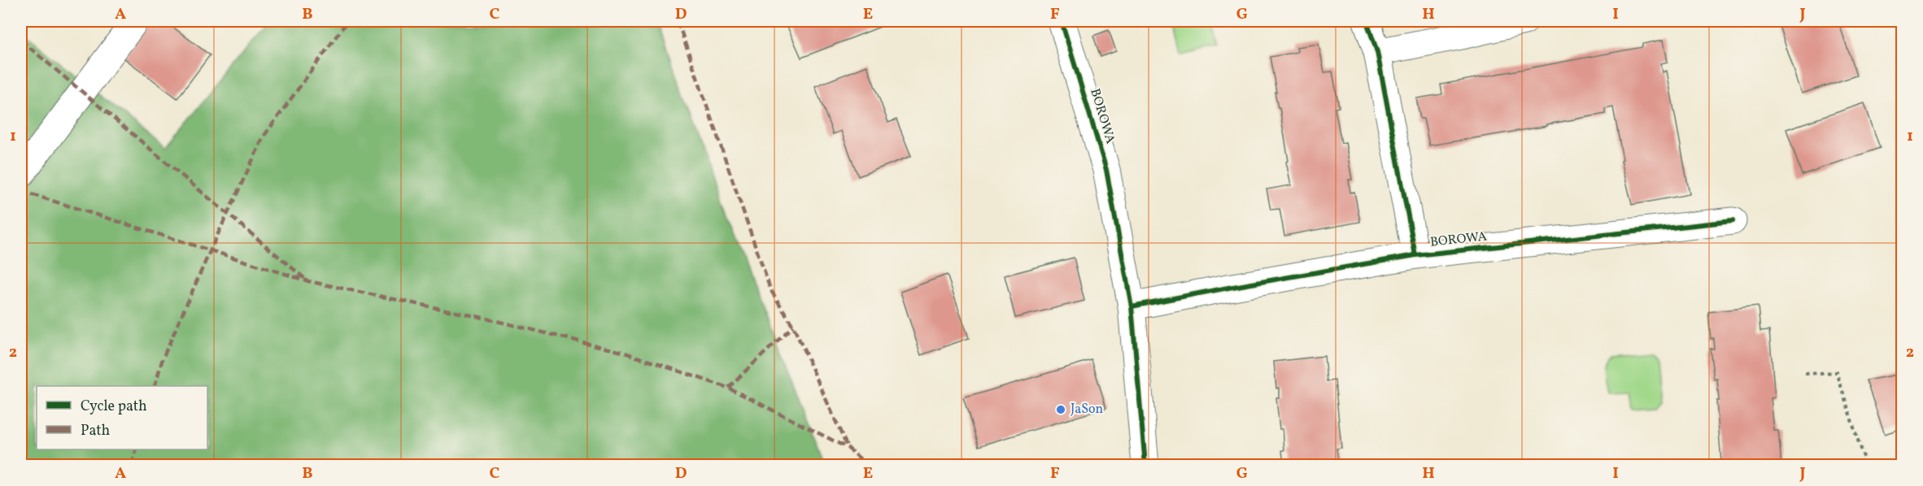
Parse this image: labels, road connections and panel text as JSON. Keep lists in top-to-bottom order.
{
  "streets": {
    "street": ["BOROWA"]
  },
  "places": ["JaSon"],
  "legend": ["Cycle path", "Path"],
  "grid": {
    "columns": [
      "A",
      "B",
      "C",
      "D",
      "E",
      "F",
      "G",
      "H",
      "I",
      "J"
    ],
    "rows": ["1", "2"]
  }
}
